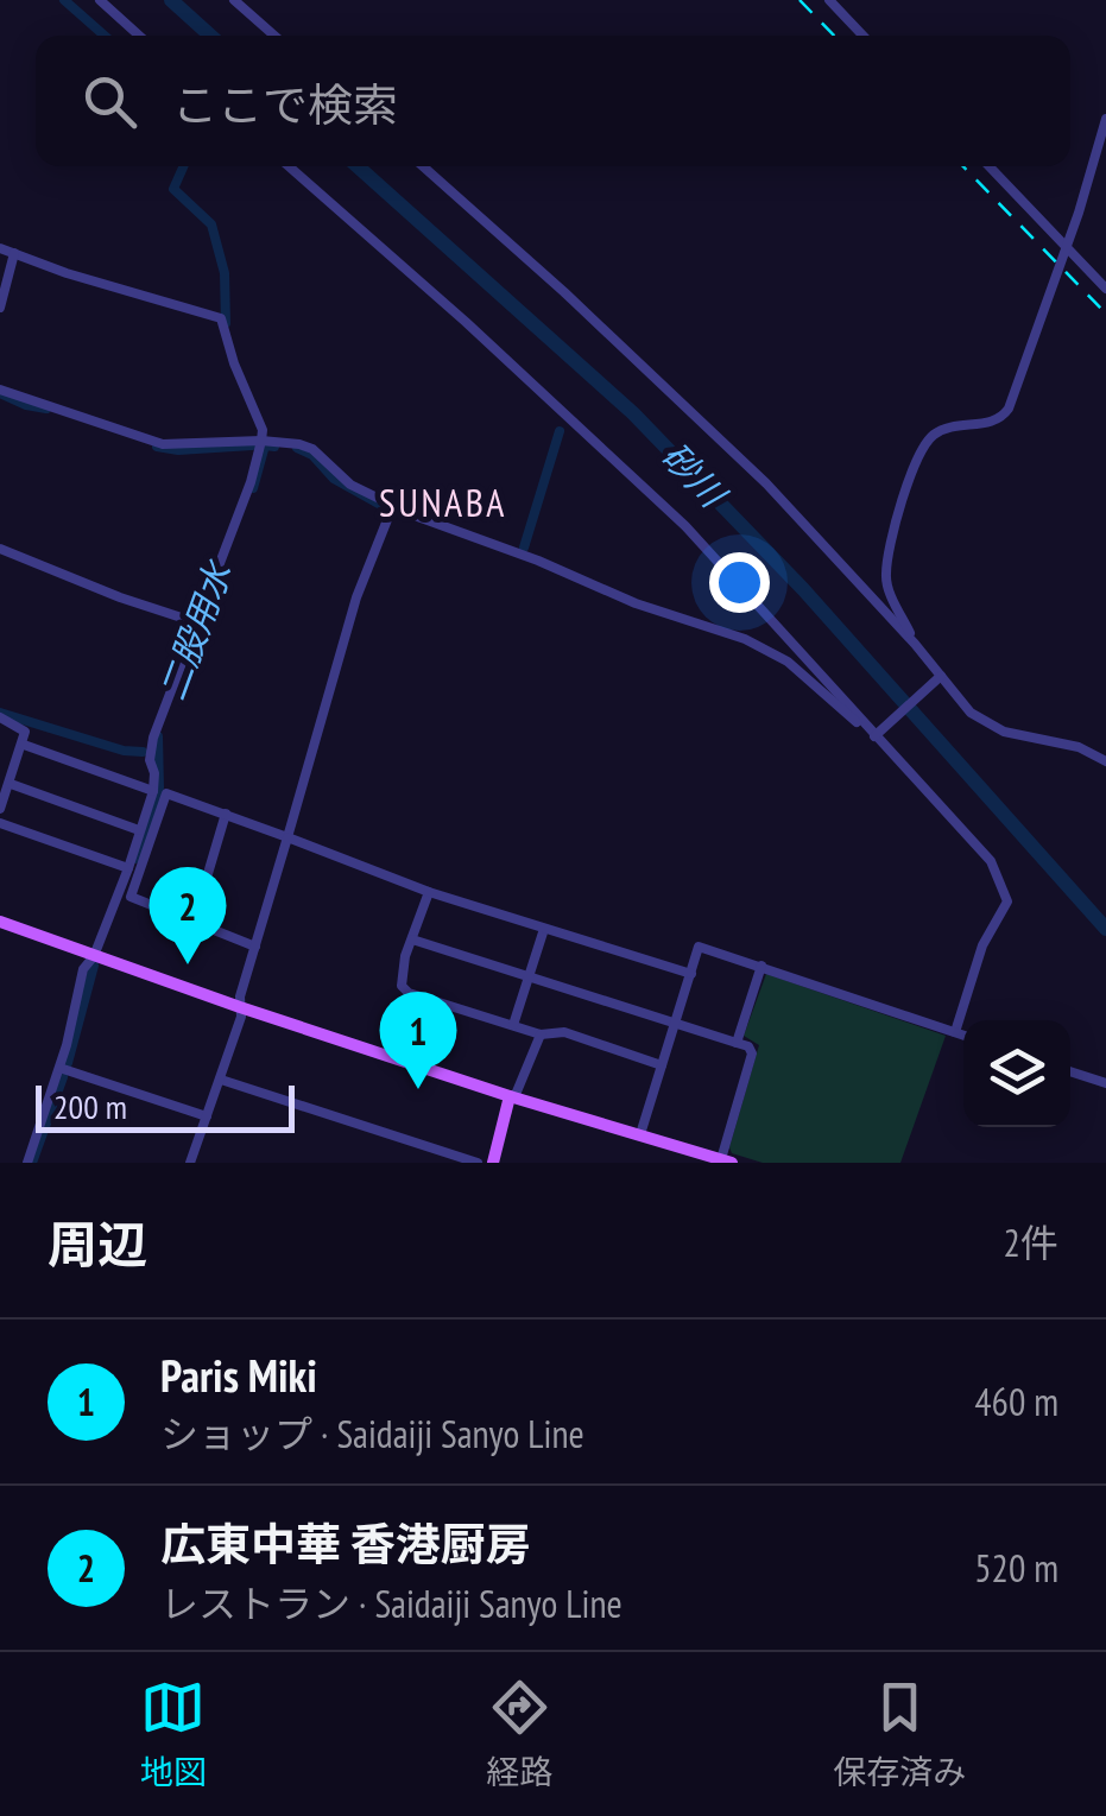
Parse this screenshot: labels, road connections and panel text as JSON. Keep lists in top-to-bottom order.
{
  "districts": ["SUNABA"],
  "water": ["砂川", "二股用水"],
  "scale_bar": "200 m",
  "page": {
    "search": "ここで検索",
    "pins": ["2", "1"],
    "scale": "200 m",
    "heading": ["周辺", "2件"],
    "list": [
      {
        "mark": "1",
        "name": "Paris Miki",
        "note": "ショップ · Saidaiji Sanyo Line",
        "value": "460 m"
      },
      {
        "mark": "2",
        "name": "広東中華 香港厨房",
        "note": "レストラン · Saidaiji Sanyo Line",
        "value": "520 m"
      }
    ],
    "nav": ["地図", "経路", "保存済み"]
  }
}
